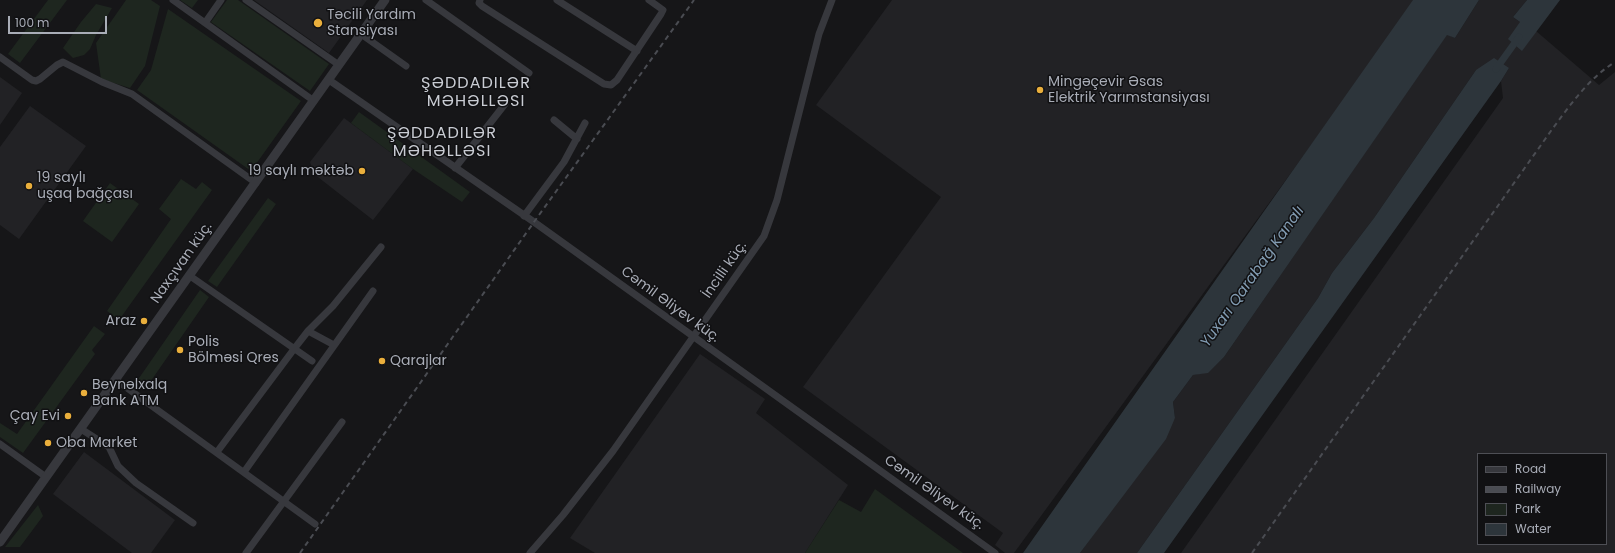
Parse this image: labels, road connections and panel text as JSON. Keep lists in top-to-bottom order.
{
  "streets": {
    "street": ["Naxçıvan küç.", "İncilli küç.", "Cəmil Əliyev küç."]
  },
  "crossings": [
    ["Naxçıvan küç.", "Cəmil Əliyev küç."],
    ["İncilli küç.", "Cəmil Əliyev küç."]
  ],
  "districts": ["ŞƏDDADILƏR MƏHƏLLƏSI", "ŞƏDDADILƏR MƏHƏLLƏSI"],
  "water": ["Yuxarı Qarabağ Kanalı"],
  "places": [
    "Təcili Yardım Stansiyası",
    "Mingəçevir Əsas Elektrik Yarımstansiyası",
    "19 saylı məktəb",
    "19 saylı uşaq bağçası",
    "Araz",
    "Polis Bölməsi Qres",
    "Qarajlar",
    "Beynəlxalq Bank ATM",
    "Çay Evi",
    "Oba Market"
  ],
  "legend": [
    "Road",
    "Railway",
    "Park",
    "Water"
  ],
  "scale_bar": "100 m"
}
